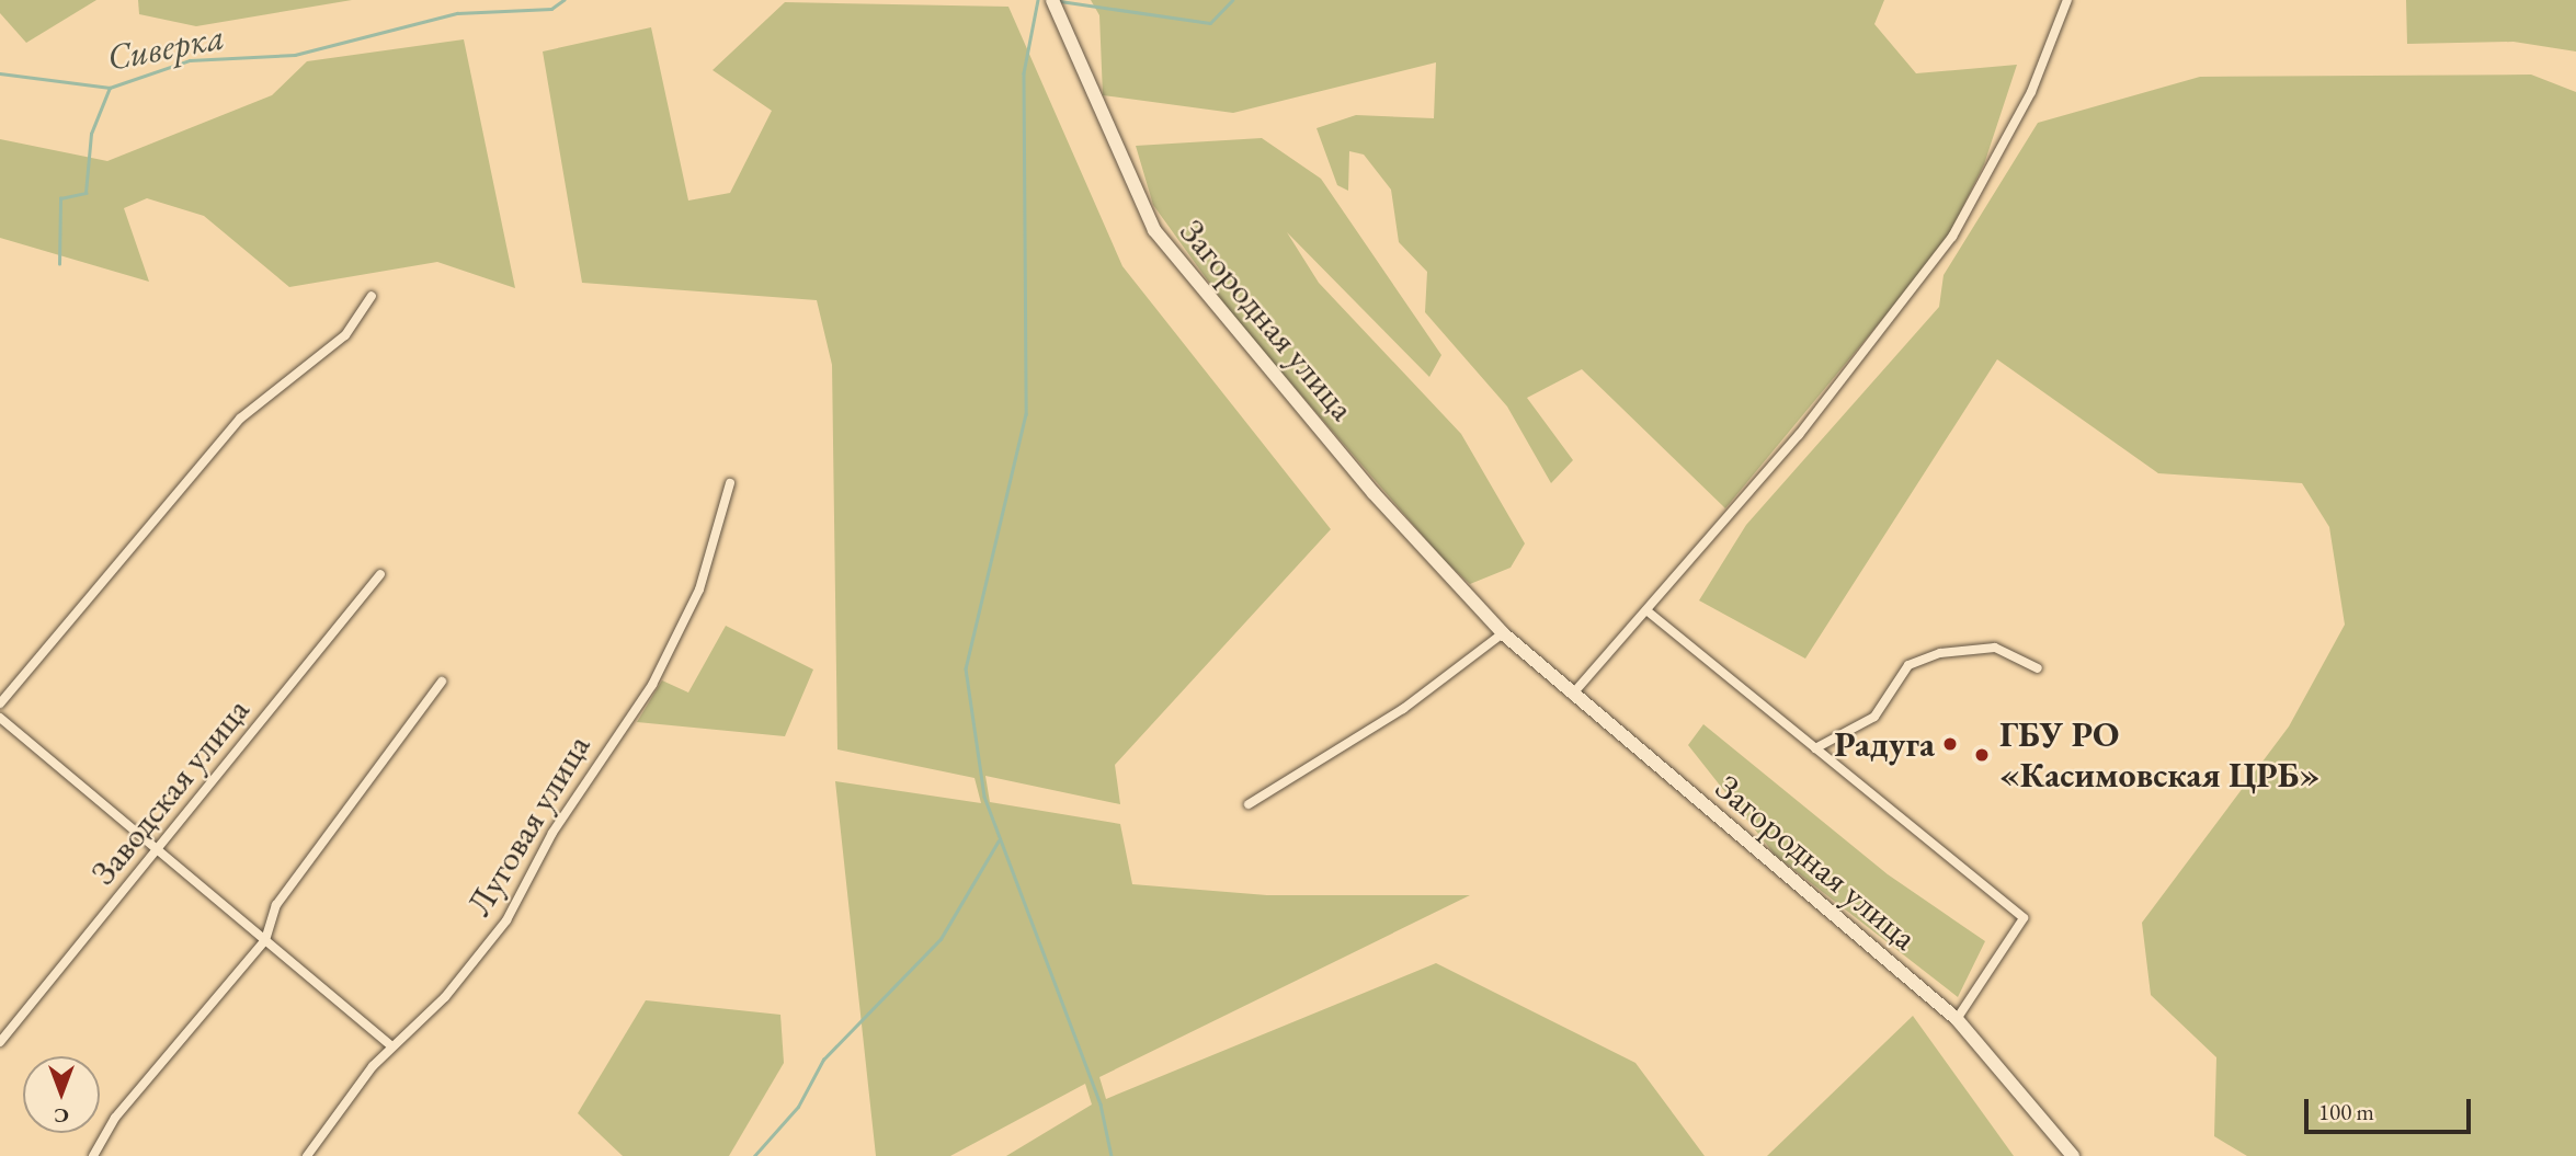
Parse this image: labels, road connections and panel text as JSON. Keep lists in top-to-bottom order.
{
  "streets": {
    "main road": ["Загородная улица"],
    "street": ["Заводская улица", "Луговая улица"]
  },
  "water": ["Сиверка"],
  "places": ["Радуга", "ГБУ РО «Касимовская ЦРБ»"],
  "scale_bar": "100 m",
  "north": "bottom"
}
